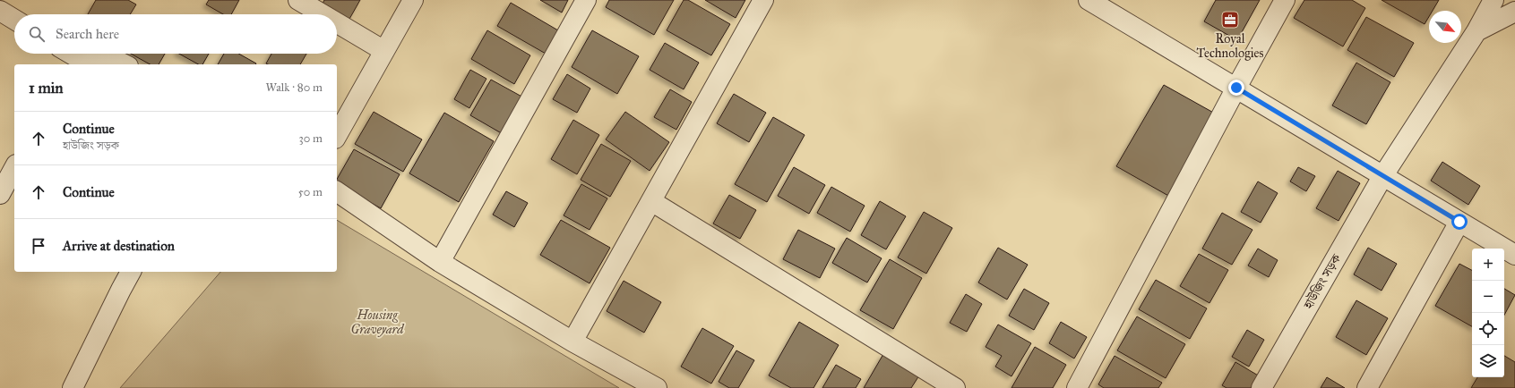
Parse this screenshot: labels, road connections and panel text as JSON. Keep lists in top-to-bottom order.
{
  "streets": {
    "street": ["হাউজিং সড়ক"]
  },
  "parks": ["Housing Graveyard"],
  "places": {
    "office": ["Royal Technologies"]
  },
  "north": "bottom right",
  "page": {
    "search": "Search here",
    "heading": ["1 min", "Walk · 80 m"],
    "list": [
      ["Continue", "হাউজিং সড়ক", "30 m"],
      ["Continue", "50 m"],
      "Arrive at destination"
    ],
    "map_buttons": ["+", "−"]
  }
}
